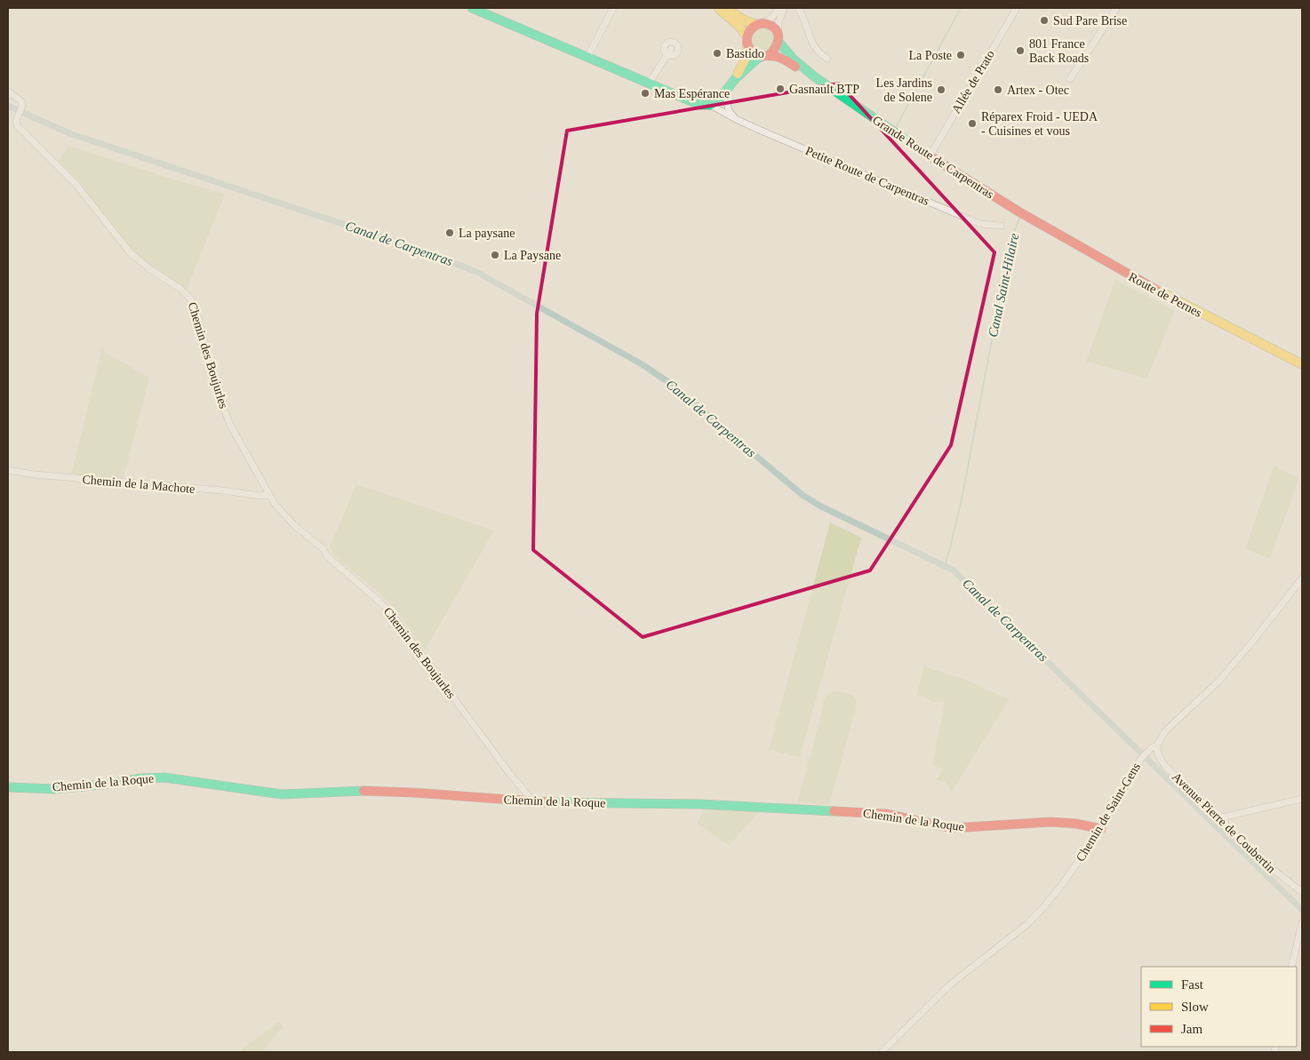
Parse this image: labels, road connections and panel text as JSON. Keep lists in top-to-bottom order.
{
  "streets": {
    "street": [
      "Allée de Prato",
      "Grande Route de Carpentras",
      "Petite Route de Carpentras",
      "Route de Pernes",
      "Chemin des Boujurles",
      "Chemin de la Machote",
      "Chemin de la Roque",
      "Chemin de Saint-Gens",
      "Avenue Pierre de Coubertin"
    ]
  },
  "crossings": [
    ["Allée de Prato", "Grande Route de Carpentras"],
    ["Grande Route de Carpentras", "Route de Pernes"],
    ["Chemin des Boujurles", "Chemin de la Machote"],
    ["Chemin des Boujurles", "Chemin de la Roque"],
    ["Chemin de la Roque", "Chemin de Saint-Gens"],
    ["Chemin de Saint-Gens", "Avenue Pierre de Coubertin"]
  ],
  "water": ["Canal de Carpentras", "Canal Saint-Hilaire"],
  "places": [
    "Sud Pare Brise",
    "801 France Back Roads",
    "Bastido",
    "La Poste",
    "Gasnault BTP",
    "Les Jardins de Solene",
    "Artex - Otec",
    "Mas Espérance",
    "Réparex Froid - UEDA - Cuisines et vous",
    "La paysane",
    "La Paysane"
  ],
  "legend": ["Fast", "Slow", "Jam"]
}
